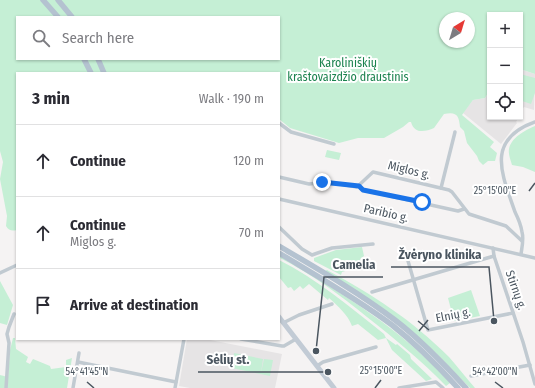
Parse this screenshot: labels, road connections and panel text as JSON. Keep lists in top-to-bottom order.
{
  "streets": {
    "street": [
      "Miglos g.",
      "Paribio g.",
      "Stirnų g.",
      "Elnių g."
    ]
  },
  "crossings": [
    ["Paribio g.", "Stirnų g."],
    ["Stirnų g.", "Elnių g."]
  ],
  "parks": ["Karoliniškių kraštovaizdžio draustinis"],
  "places": ["Žvėryno klinika", "Camelia", "Sėlių st."],
  "north": "top right",
  "page": {
    "map_buttons": ["+", "−"],
    "search": "Search here",
    "heading": ["3 min", "Walk · 190 m"],
    "list": [
      ["Continue", "120 m"],
      ["Continue", "Miglos g.", "70 m"],
      "Arrive at destination"
    ]
  },
  "coordinates": ["25°15'00\"E", "54°41'45\"N", "54°42'00\"N"]
}
